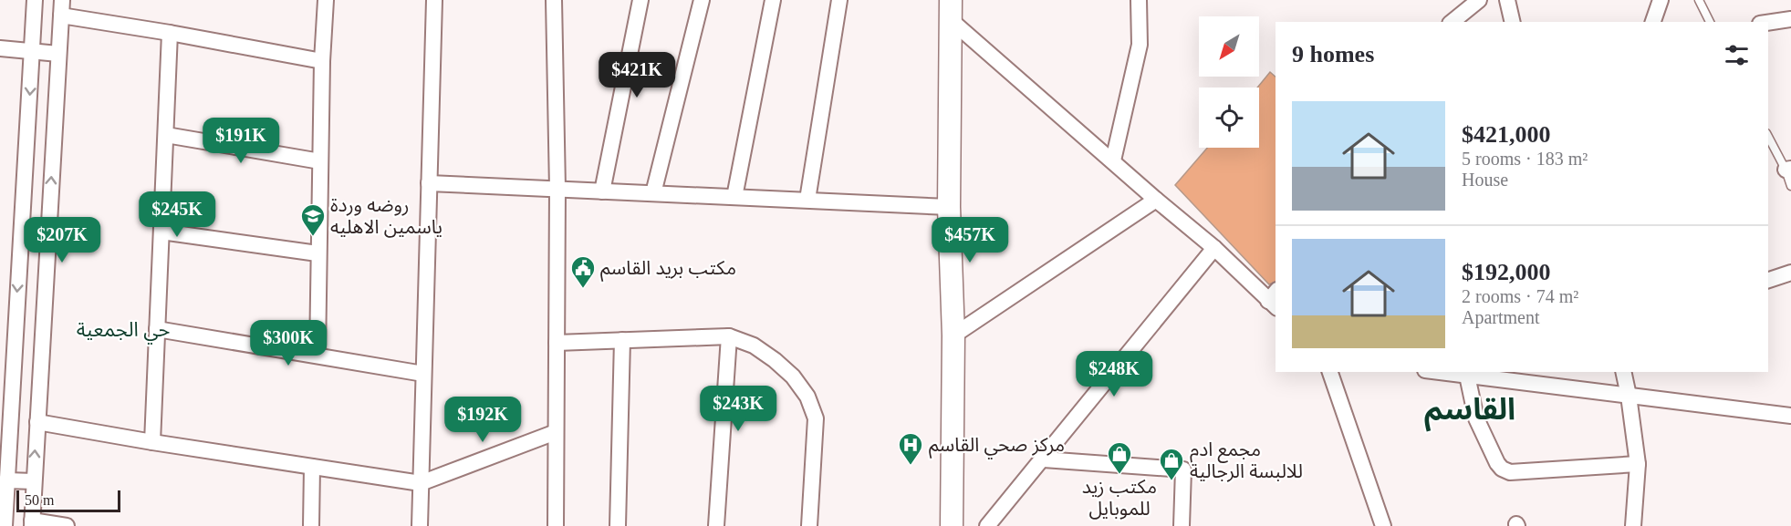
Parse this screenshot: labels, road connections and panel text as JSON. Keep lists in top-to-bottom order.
{
  "districts": ["حي الجمعية", "القاسم"],
  "places": {
    "school or university": ["روضه وردة ياسمين الاهليه"],
    "public building": ["مكتب بريد القاسم"],
    "hospital": ["مركز صحي القاسم"],
    "shop": ["مكتب زيد للموبايل", "مجمع ادم للالبسة الرجالية"]
  },
  "scale_bar": "50 m",
  "north": "bottom left",
  "page": {
    "heading": "9 homes",
    "price": [
      "$421K",
      "$191K",
      "$245K",
      "$207K",
      "$457K",
      "$300K",
      "$248K",
      "$243K",
      "$192K"
    ],
    "list": [
      {
        "name": "$421,000",
        "note": "5 rooms · 183 m² · House"
      },
      {
        "name": "$192,000",
        "note": "2 rooms · 74 m² · Apartment"
      }
    ],
    "scale": "50 m"
  }
}
